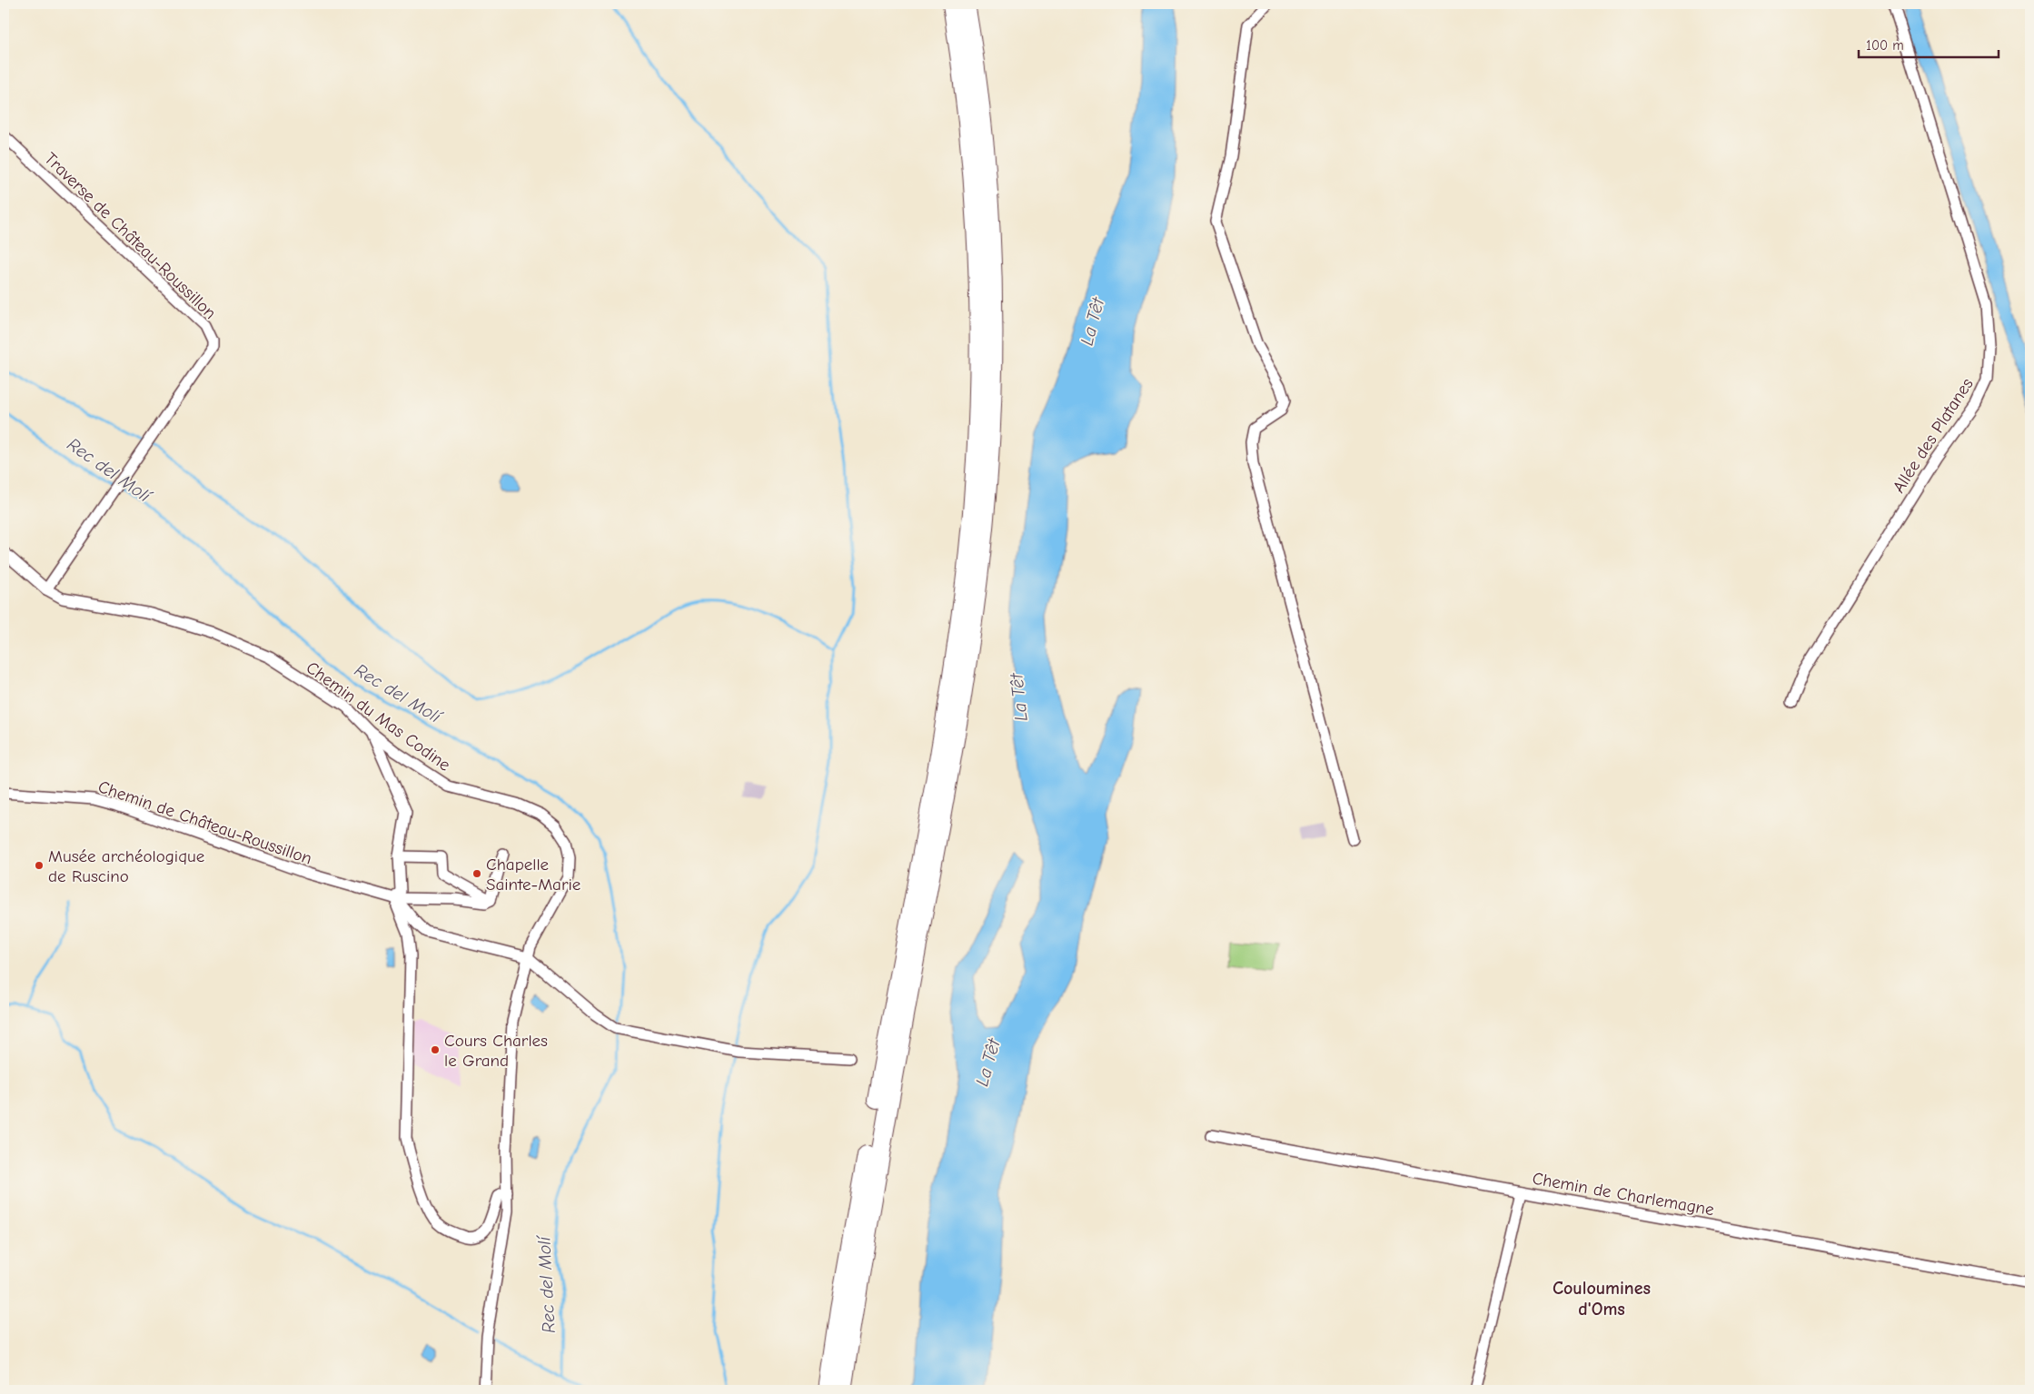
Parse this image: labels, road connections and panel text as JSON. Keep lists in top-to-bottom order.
{
  "streets": {
    "street": [
      "Traverse de Château-Roussillon",
      "Allée des Platanes",
      "Chemin du Mas Codine",
      "Chemin de Château-Roussillon",
      "Chemin de Charlemagne"
    ]
  },
  "crossings": [
    ["Traverse de Château-Roussillon", "Chemin du Mas Codine"]
  ],
  "districts": ["Couloumines d'Oms"],
  "water": ["La Têt", "Rec del Molí"],
  "places": ["Musée archéologique de Ruscino", "Chapelle Sainte-Marie", "Cours Charles le Grand"],
  "scale_bar": "100 m"
}
